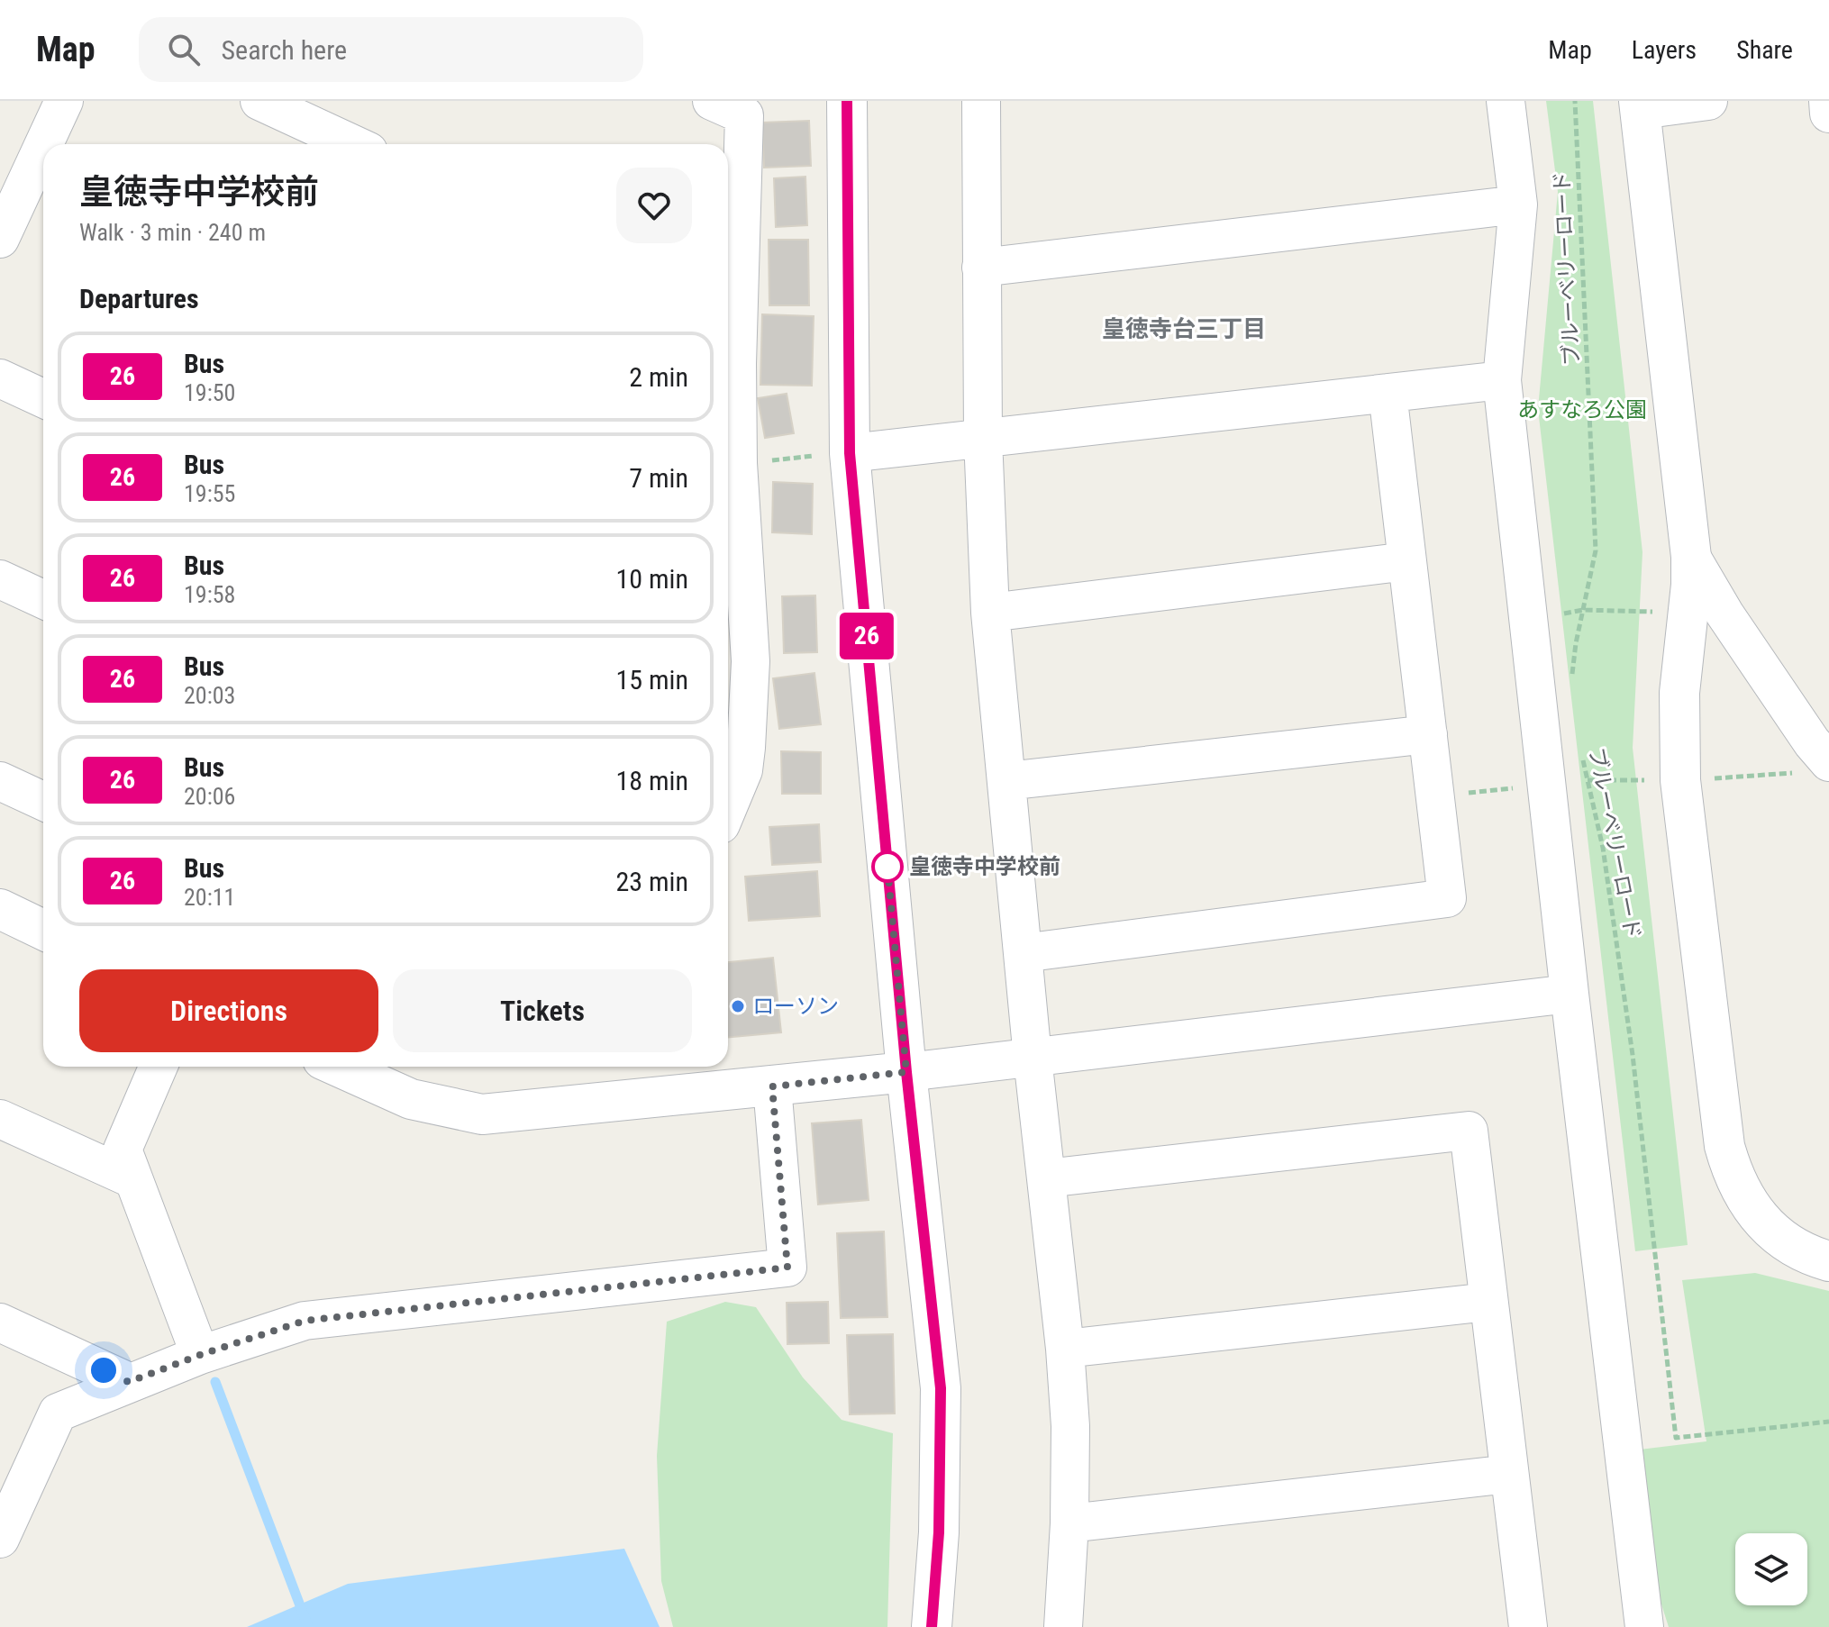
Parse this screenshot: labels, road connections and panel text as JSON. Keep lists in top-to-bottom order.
{
  "streets": {
    "path": ["ブルーベリーロード"]
  },
  "districts": ["皇徳寺台三丁目"],
  "parks": ["あすなろ公園"],
  "places": ["皇徳寺中学校前", "ローソン"],
  "lines": ["bus line 26"],
  "page": {
    "header": "Map",
    "search": "Search here",
    "nav": ["Map", "Layers", "Share"],
    "on_map": "26",
    "heading": [
      ["皇徳寺中学校前", "Walk · 3 min · 240 m"],
      "Departures"
    ],
    "list": [
      {
        "mark": "26",
        "name": "Bus",
        "note": "19:50",
        "value": "2 min"
      },
      {
        "mark": "26",
        "name": "Bus",
        "note": "19:55",
        "value": "7 min"
      },
      {
        "mark": "26",
        "name": "Bus",
        "note": "19:58",
        "value": "10 min"
      },
      {
        "mark": "26",
        "name": "Bus",
        "note": "20:03",
        "value": "15 min"
      },
      {
        "mark": "26",
        "name": "Bus",
        "note": "20:06",
        "value": "18 min"
      },
      {
        "mark": "26",
        "name": "Bus",
        "note": "20:11",
        "value": "23 min"
      }
    ],
    "buttons": ["Directions", "Tickets"]
  }
}
